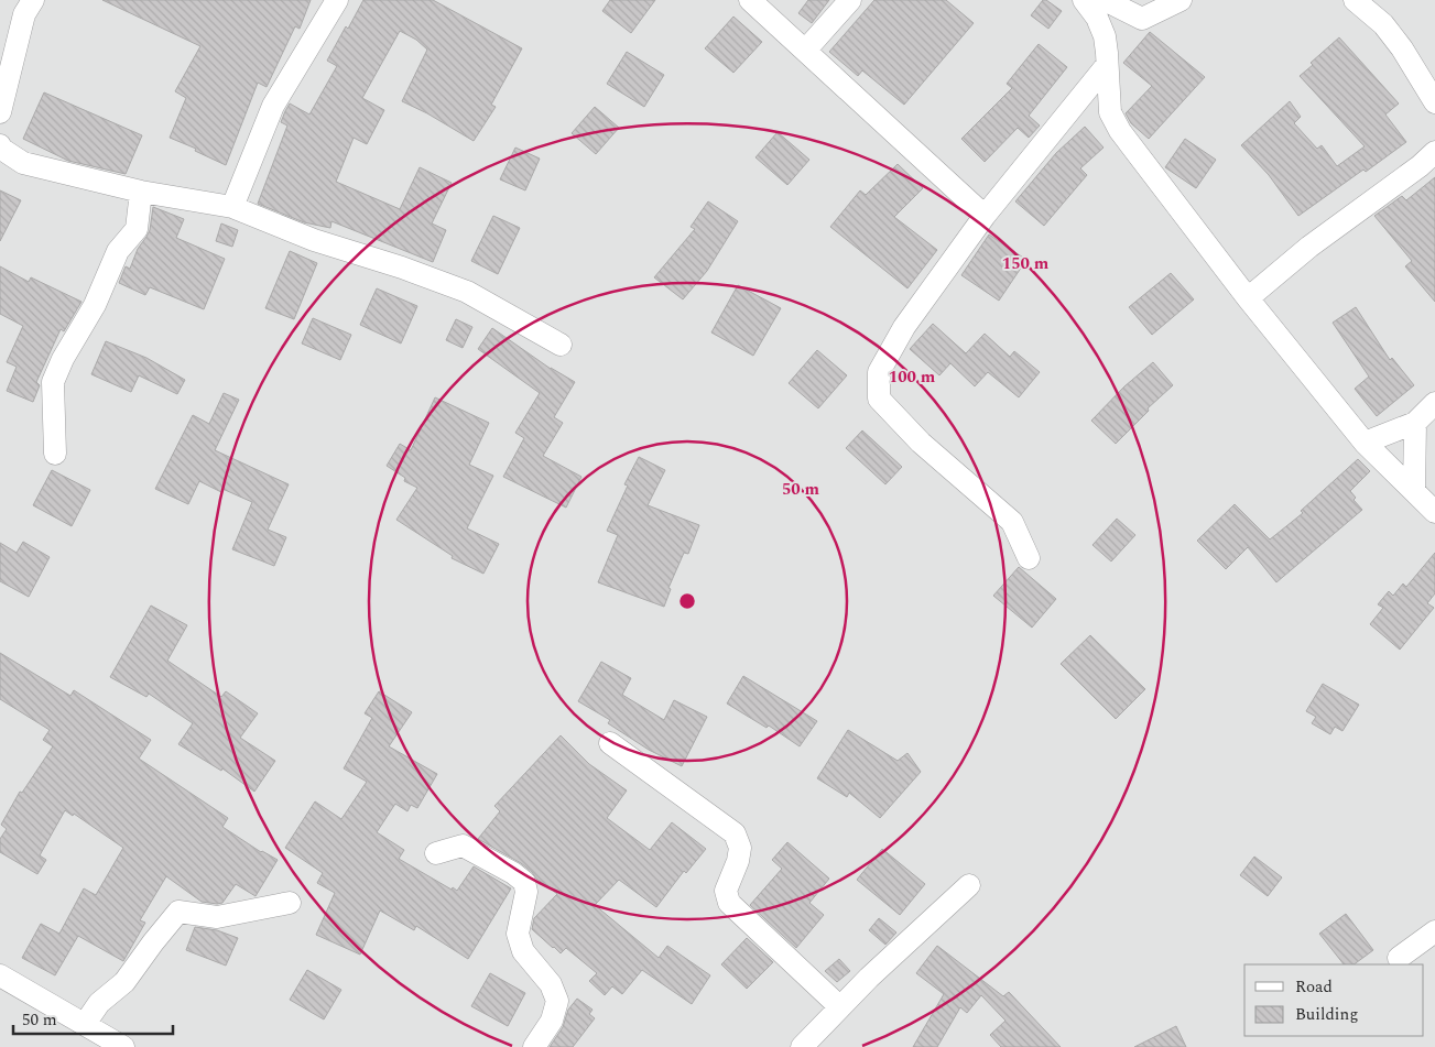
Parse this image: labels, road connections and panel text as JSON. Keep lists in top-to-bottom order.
{
  "legend": ["Road", "Building"],
  "scale_bar": "50 m",
  "rings": ["150 m", "100 m", "50 m"]
}
